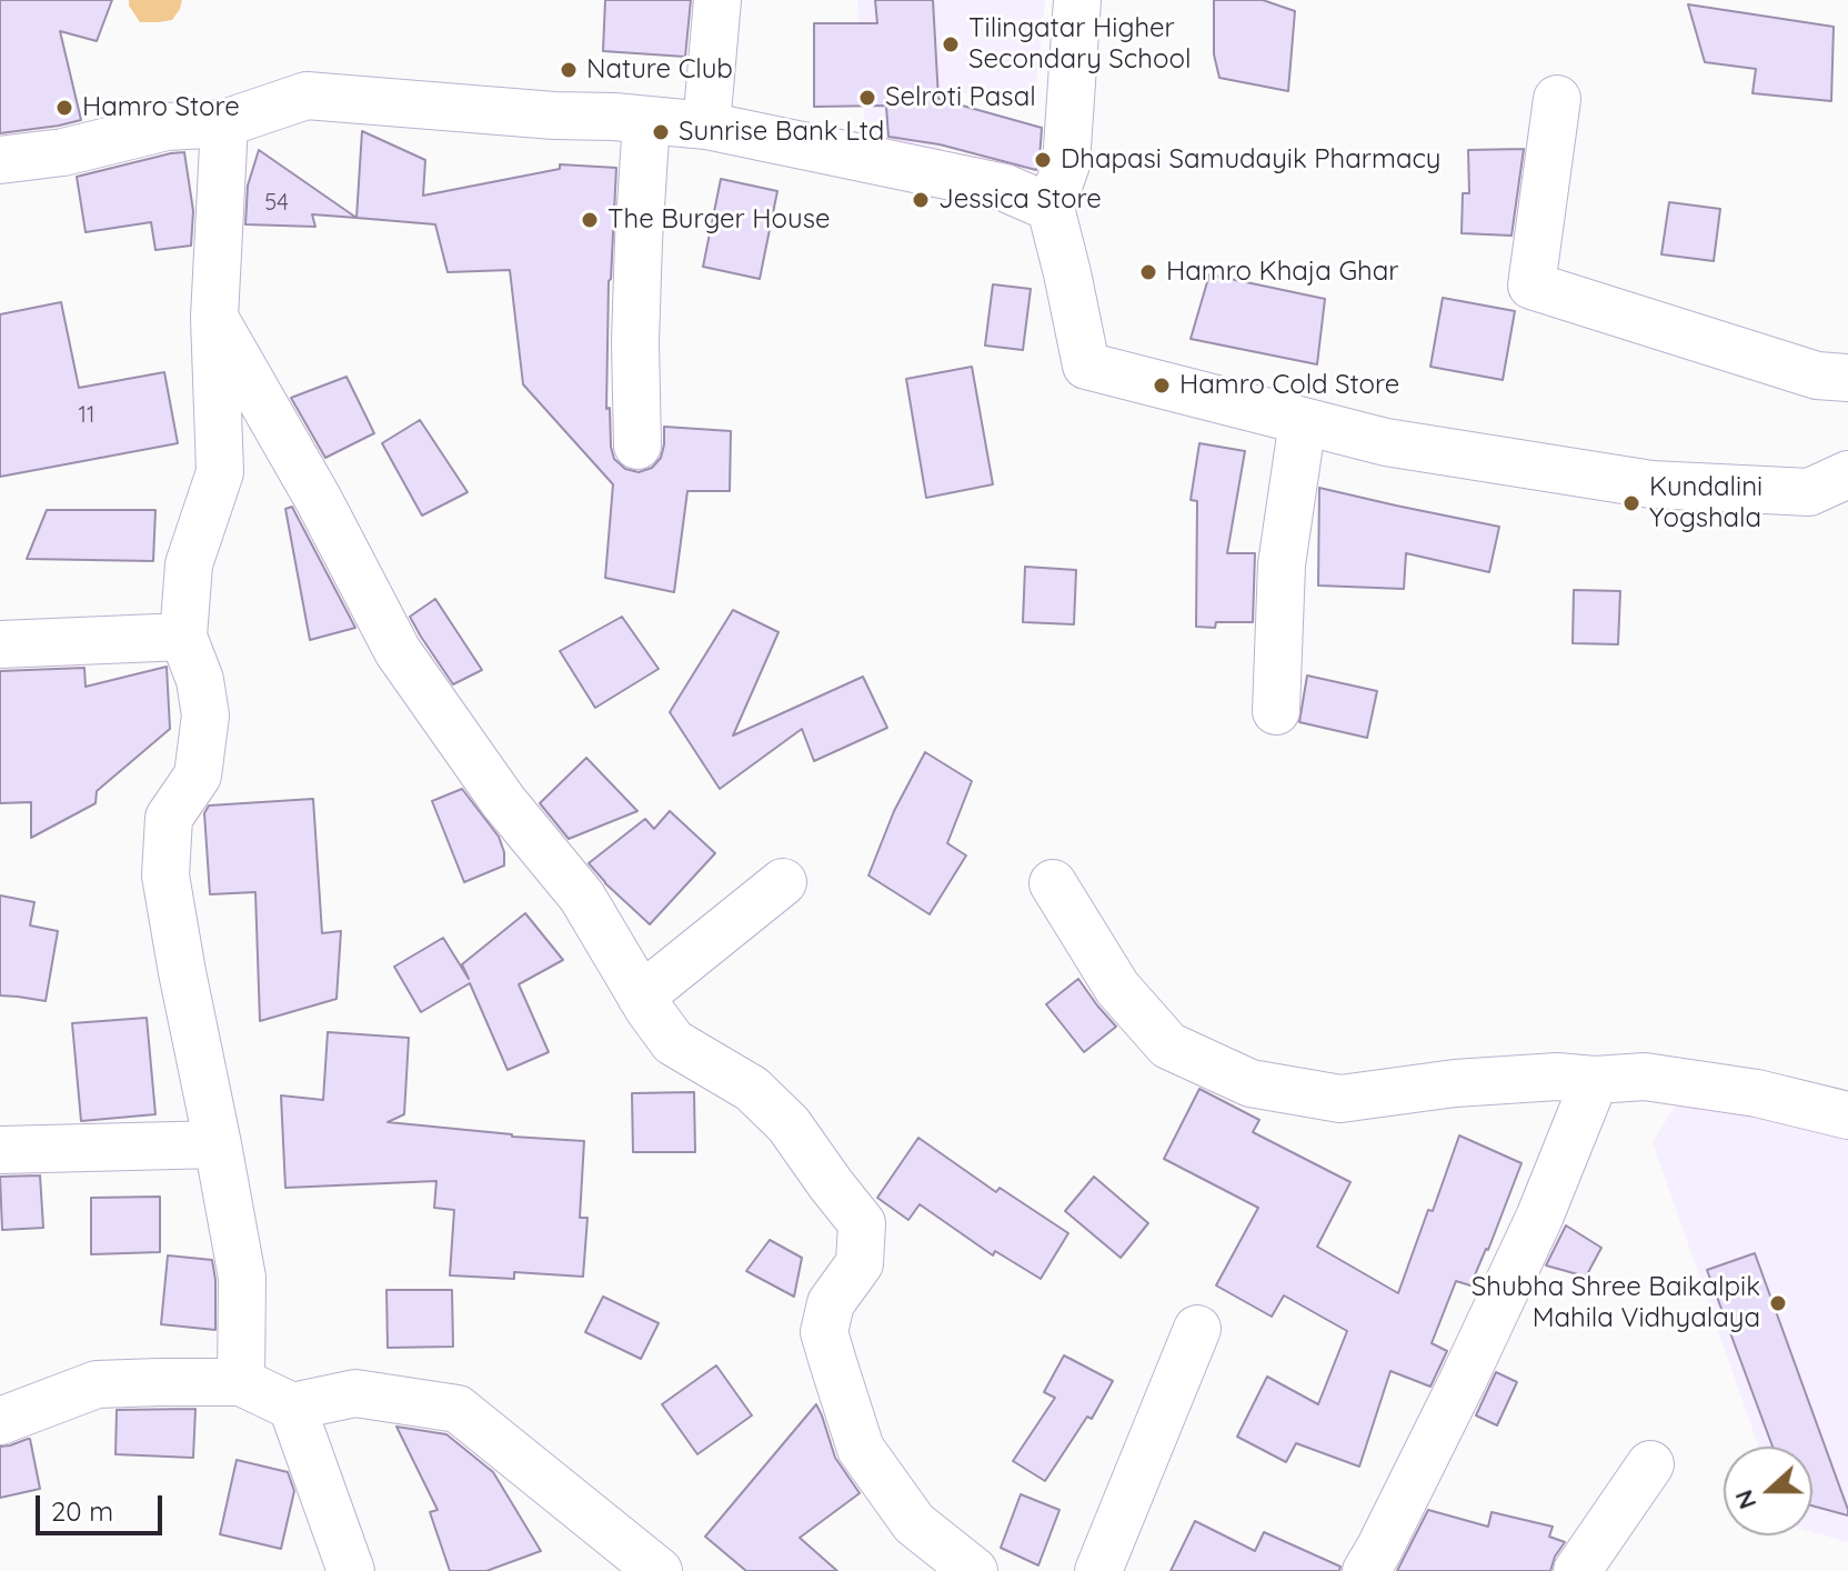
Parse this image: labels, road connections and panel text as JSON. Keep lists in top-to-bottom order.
{
  "places": [
    "Tilingatar Higher Secondary School",
    "Nature Club",
    "Selroti Pasal",
    "Hamro Store",
    "Sunrise Bank Ltd",
    "Dhapasi Samudayik Pharmacy",
    "Jessica Store",
    "The Burger House",
    "Hamro Khaja Ghar",
    "Hamro Cold Store",
    "Kundalini Yogshala",
    "Shubha Shree Baikalpik Mahila Vidhyalaya"
  ],
  "house_numbers": ["54", "11"],
  "scale_bar": "20 m",
  "north": "left"
}
